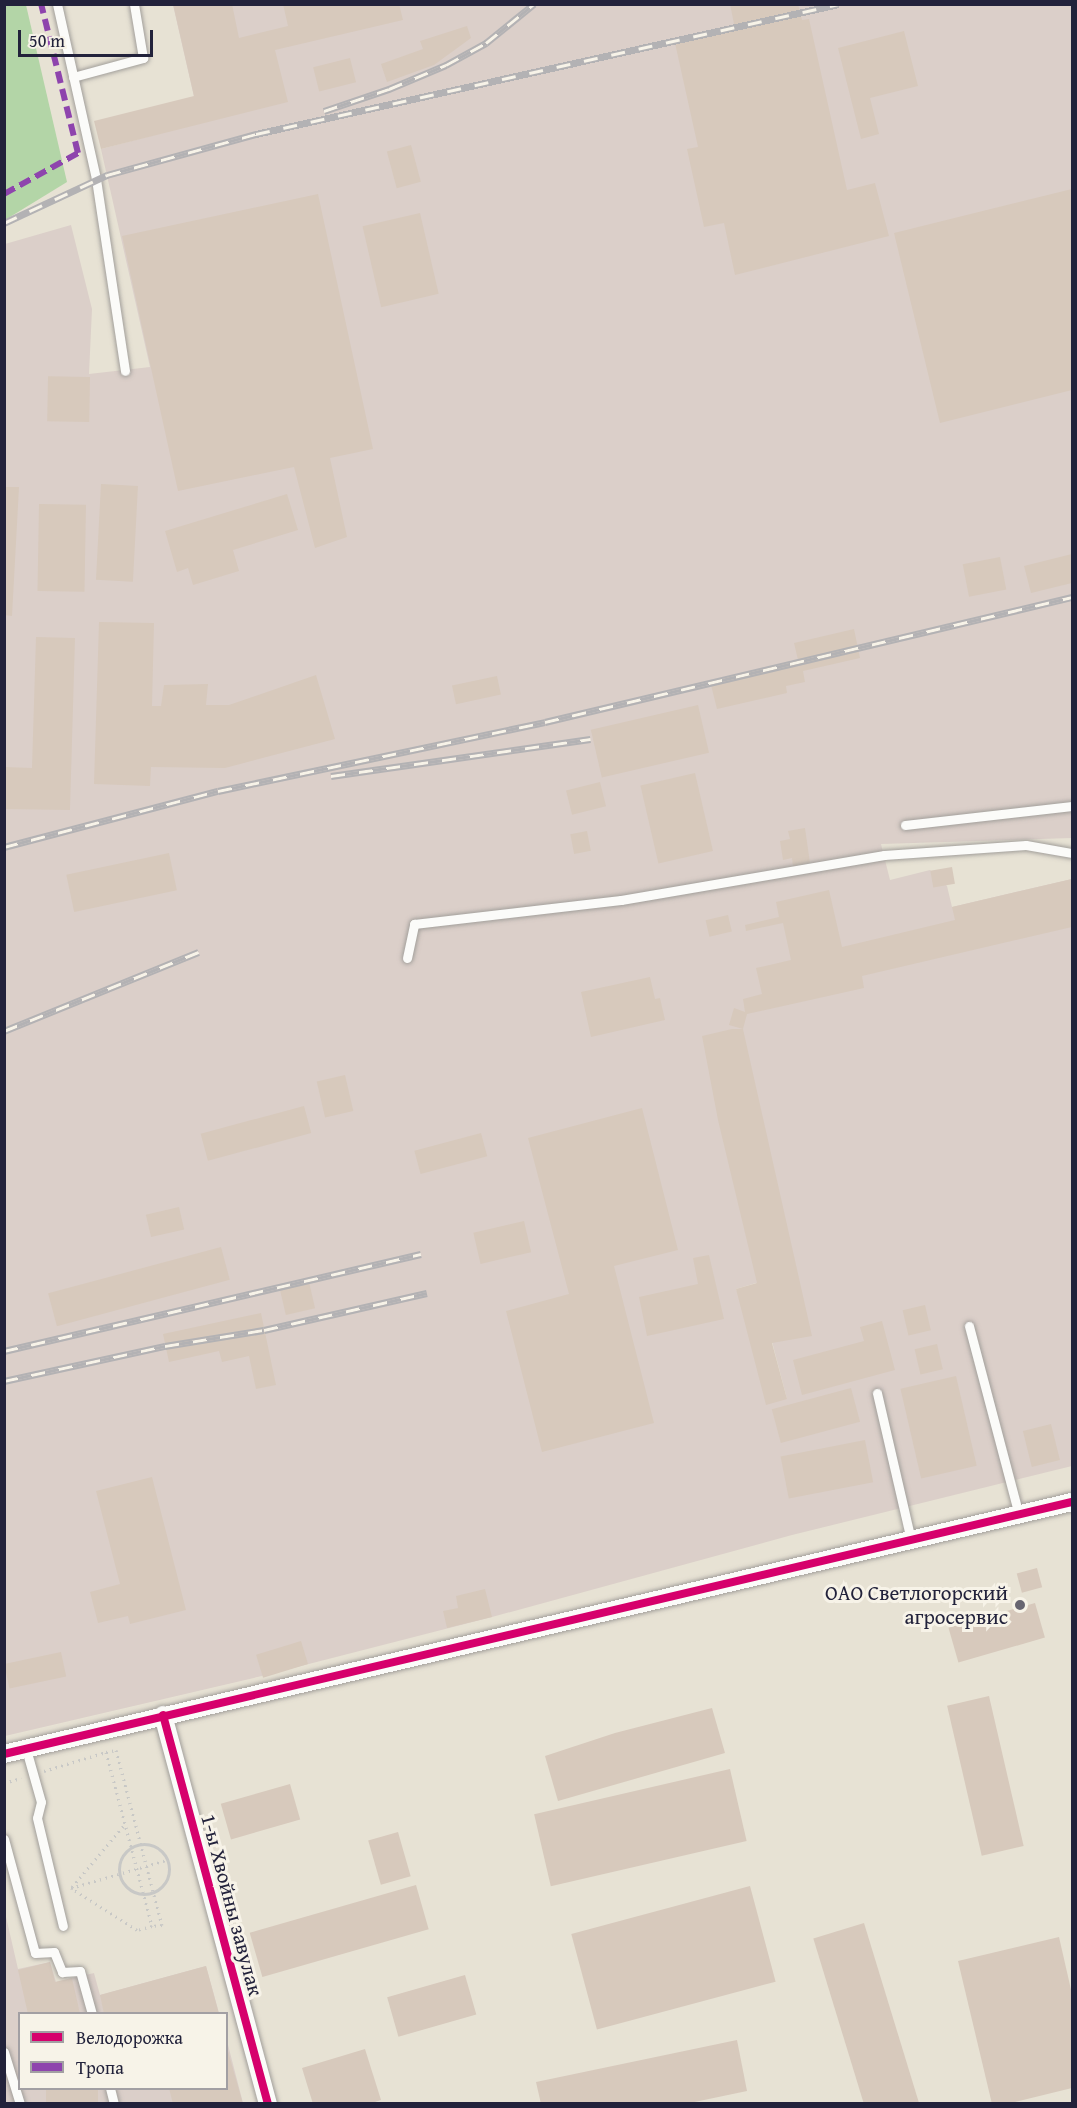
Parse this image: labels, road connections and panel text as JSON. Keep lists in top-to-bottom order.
{
  "streets": {
    "street": ["1-ы Хвойны завулак"]
  },
  "places": ["ОАО Светлогорский агросервис"],
  "legend": ["Велодорожка", "Тропа"],
  "scale_bar": "50 m"
}
